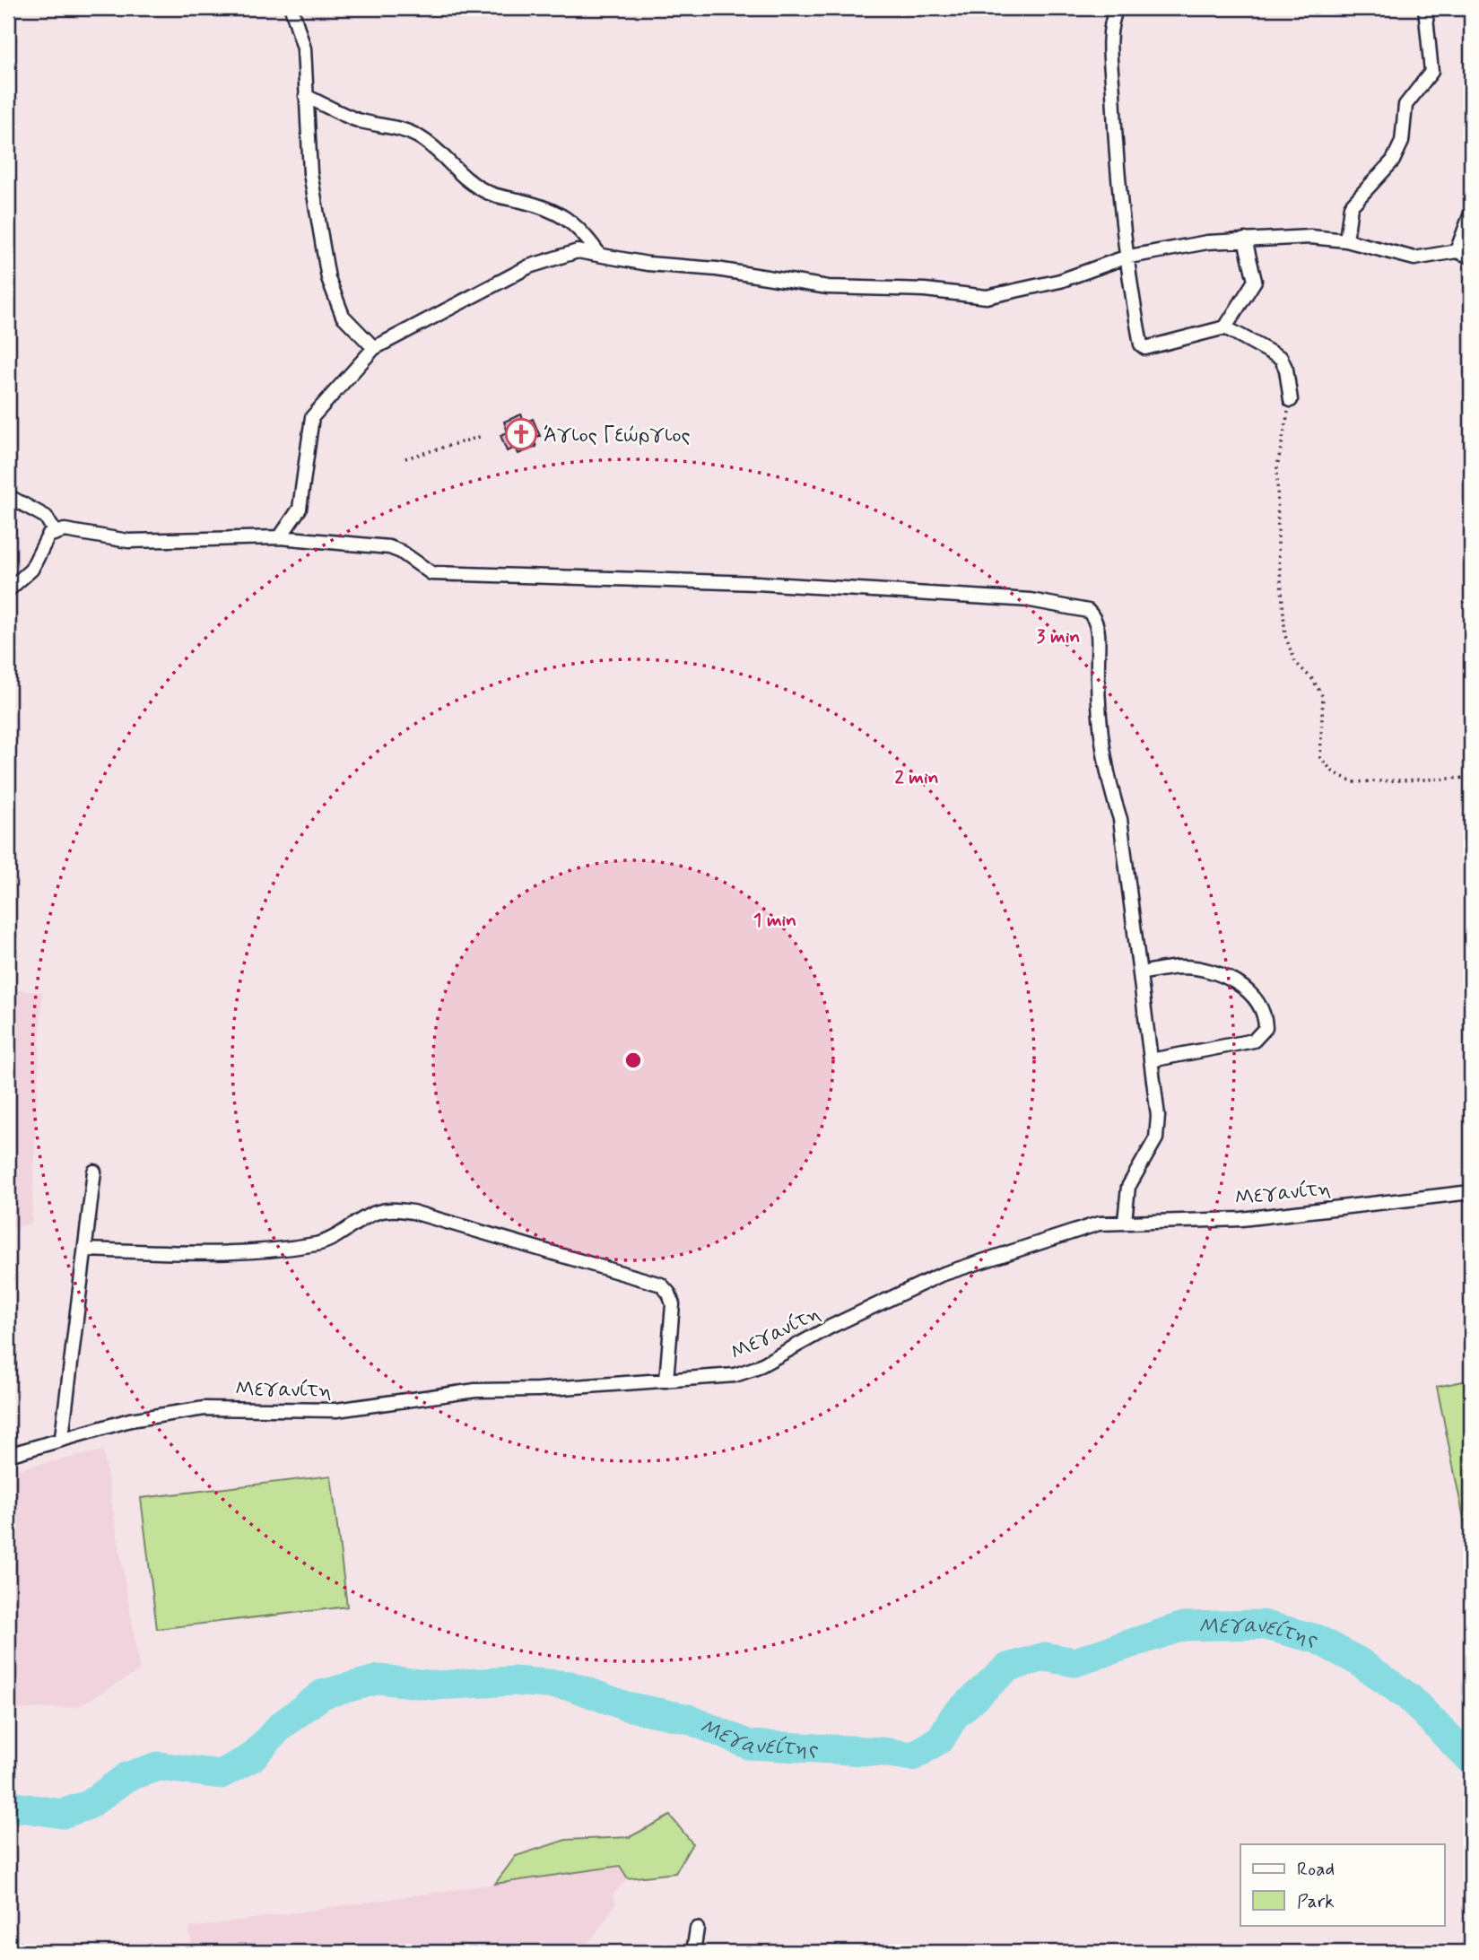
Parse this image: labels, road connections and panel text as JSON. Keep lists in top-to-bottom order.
{
  "streets": {
    "street": ["Μεγανίτη"]
  },
  "water": ["Μεγανείτης"],
  "places": {
    "church": ["Άγιος Γεώργιος"]
  },
  "legend": ["Road", "Park"],
  "rings": ["3 min", "2 min", "1 min"]
}
